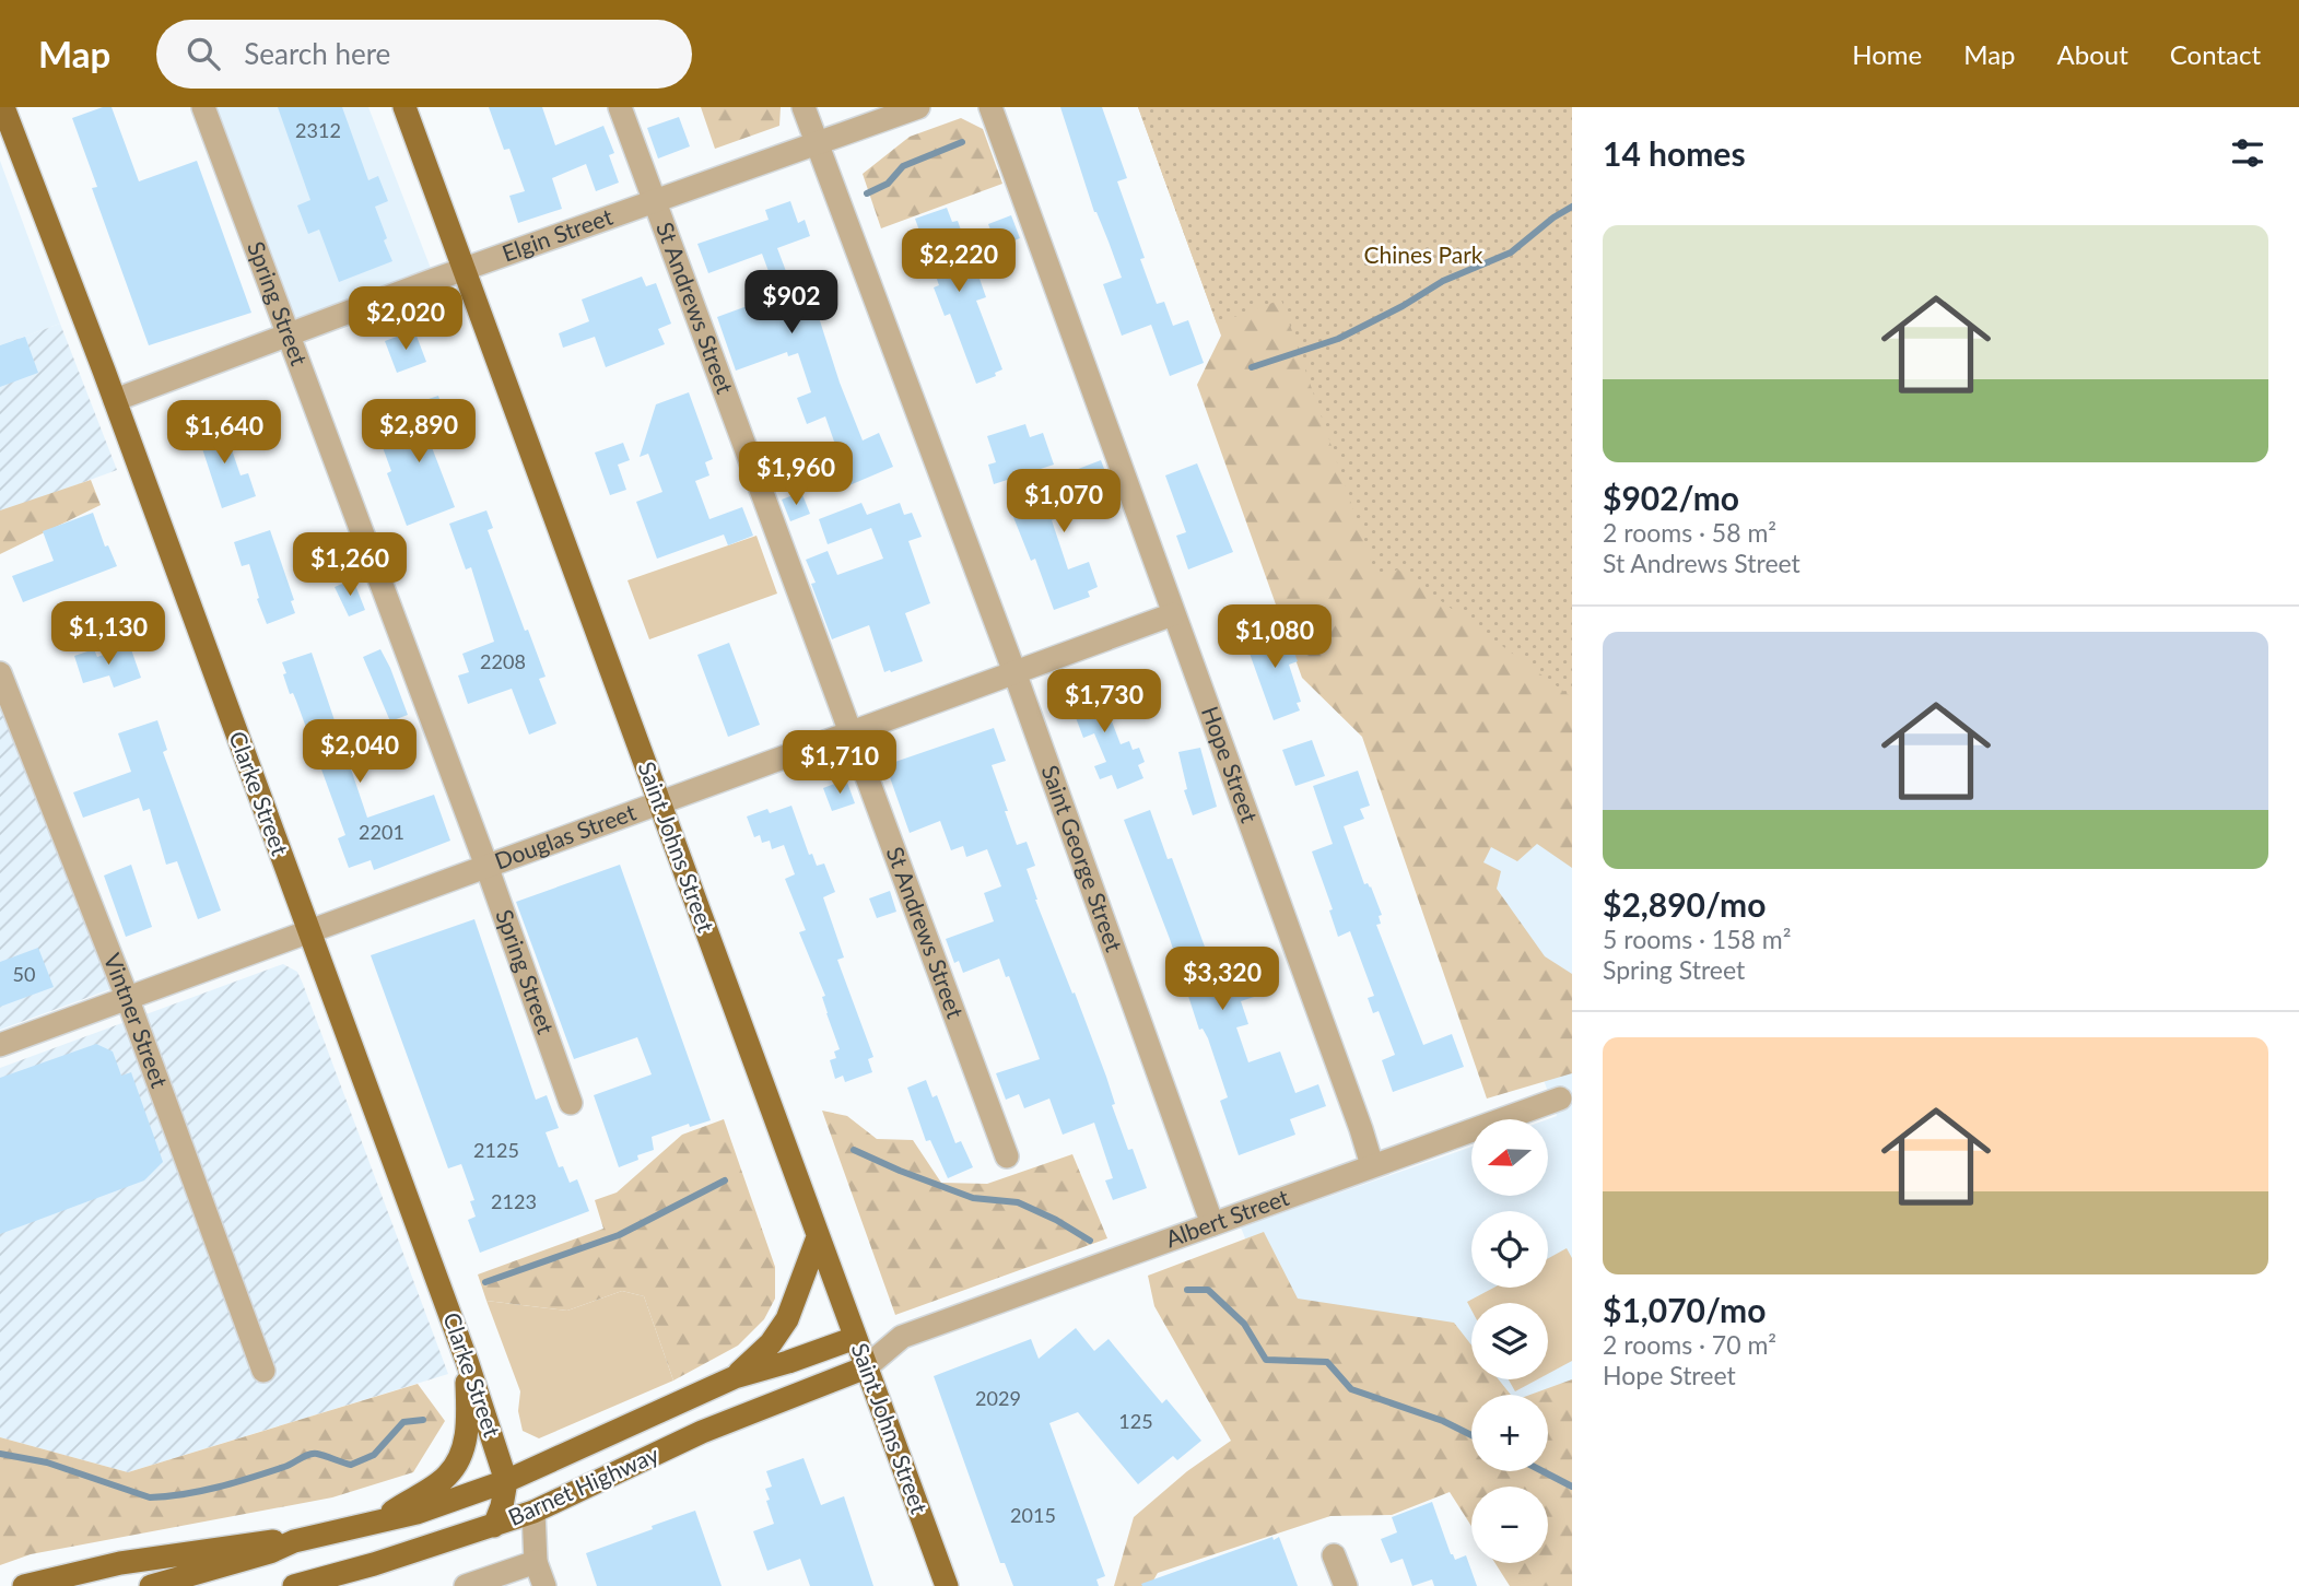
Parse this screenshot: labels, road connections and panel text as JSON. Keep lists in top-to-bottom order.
{
  "streets": {
    "main road": ["Clarke Street", "Saint Johns Street", "Barnet Highway"],
    "street": [
      "Elgin Street",
      "Spring Street",
      "St Andrews Street",
      "Hope Street",
      "Douglas Street",
      "Saint George Street",
      "Vintner Street",
      "Albert Street"
    ]
  },
  "crossings": [
    ["Elgin Street", "Spring Street"],
    ["Elgin Street", "St Andrews Street"],
    ["Elgin Street", "Clarke Street"],
    ["Elgin Street", "Saint Johns Street"],
    ["Elgin Street", "Saint George Street"],
    ["Spring Street", "Douglas Street"],
    ["St Andrews Street", "Douglas Street"],
    ["Hope Street", "Douglas Street"],
    ["Hope Street", "Albert Street"],
    ["Clarke Street", "Douglas Street"],
    ["Clarke Street", "Barnet Highway"],
    ["Douglas Street", "Saint Johns Street"],
    ["Douglas Street", "Saint George Street"],
    ["Douglas Street", "Vintner Street"],
    ["Saint Johns Street", "Albert Street"],
    ["Saint Johns Street", "Barnet Highway"],
    ["Saint George Street", "Albert Street"],
    ["Albert Street", "Barnet Highway"]
  ],
  "parks": ["Chines Park"],
  "house_numbers": [
    "2312",
    "2208",
    "2201",
    "50",
    "2125",
    "2123",
    "2029",
    "125",
    "2015"
  ],
  "north": "left",
  "page": {
    "header": "Map",
    "search": "Search here",
    "nav": [
      "Home",
      "Map",
      "About",
      "Contact"
    ],
    "heading": "14 homes",
    "list": [
      {
        "name": "$902/mo",
        "note": "2 rooms · 58 m² · St Andrews Street"
      },
      {
        "name": "$2,890/mo",
        "note": "5 rooms · 158 m² · Spring Street"
      },
      {
        "name": "$1,070/mo",
        "note": "2 rooms · 70 m² · Hope Street"
      }
    ],
    "price": [
      "$2,220",
      "$902",
      "$2,020",
      "$2,890",
      "$1,640",
      "$1,960",
      "$1,070",
      "$1,260",
      "$1,130",
      "$1,080",
      "$1,730",
      "$2,040",
      "$1,710",
      "$3,320"
    ],
    "map_buttons": ["+", "−"]
  }
}
